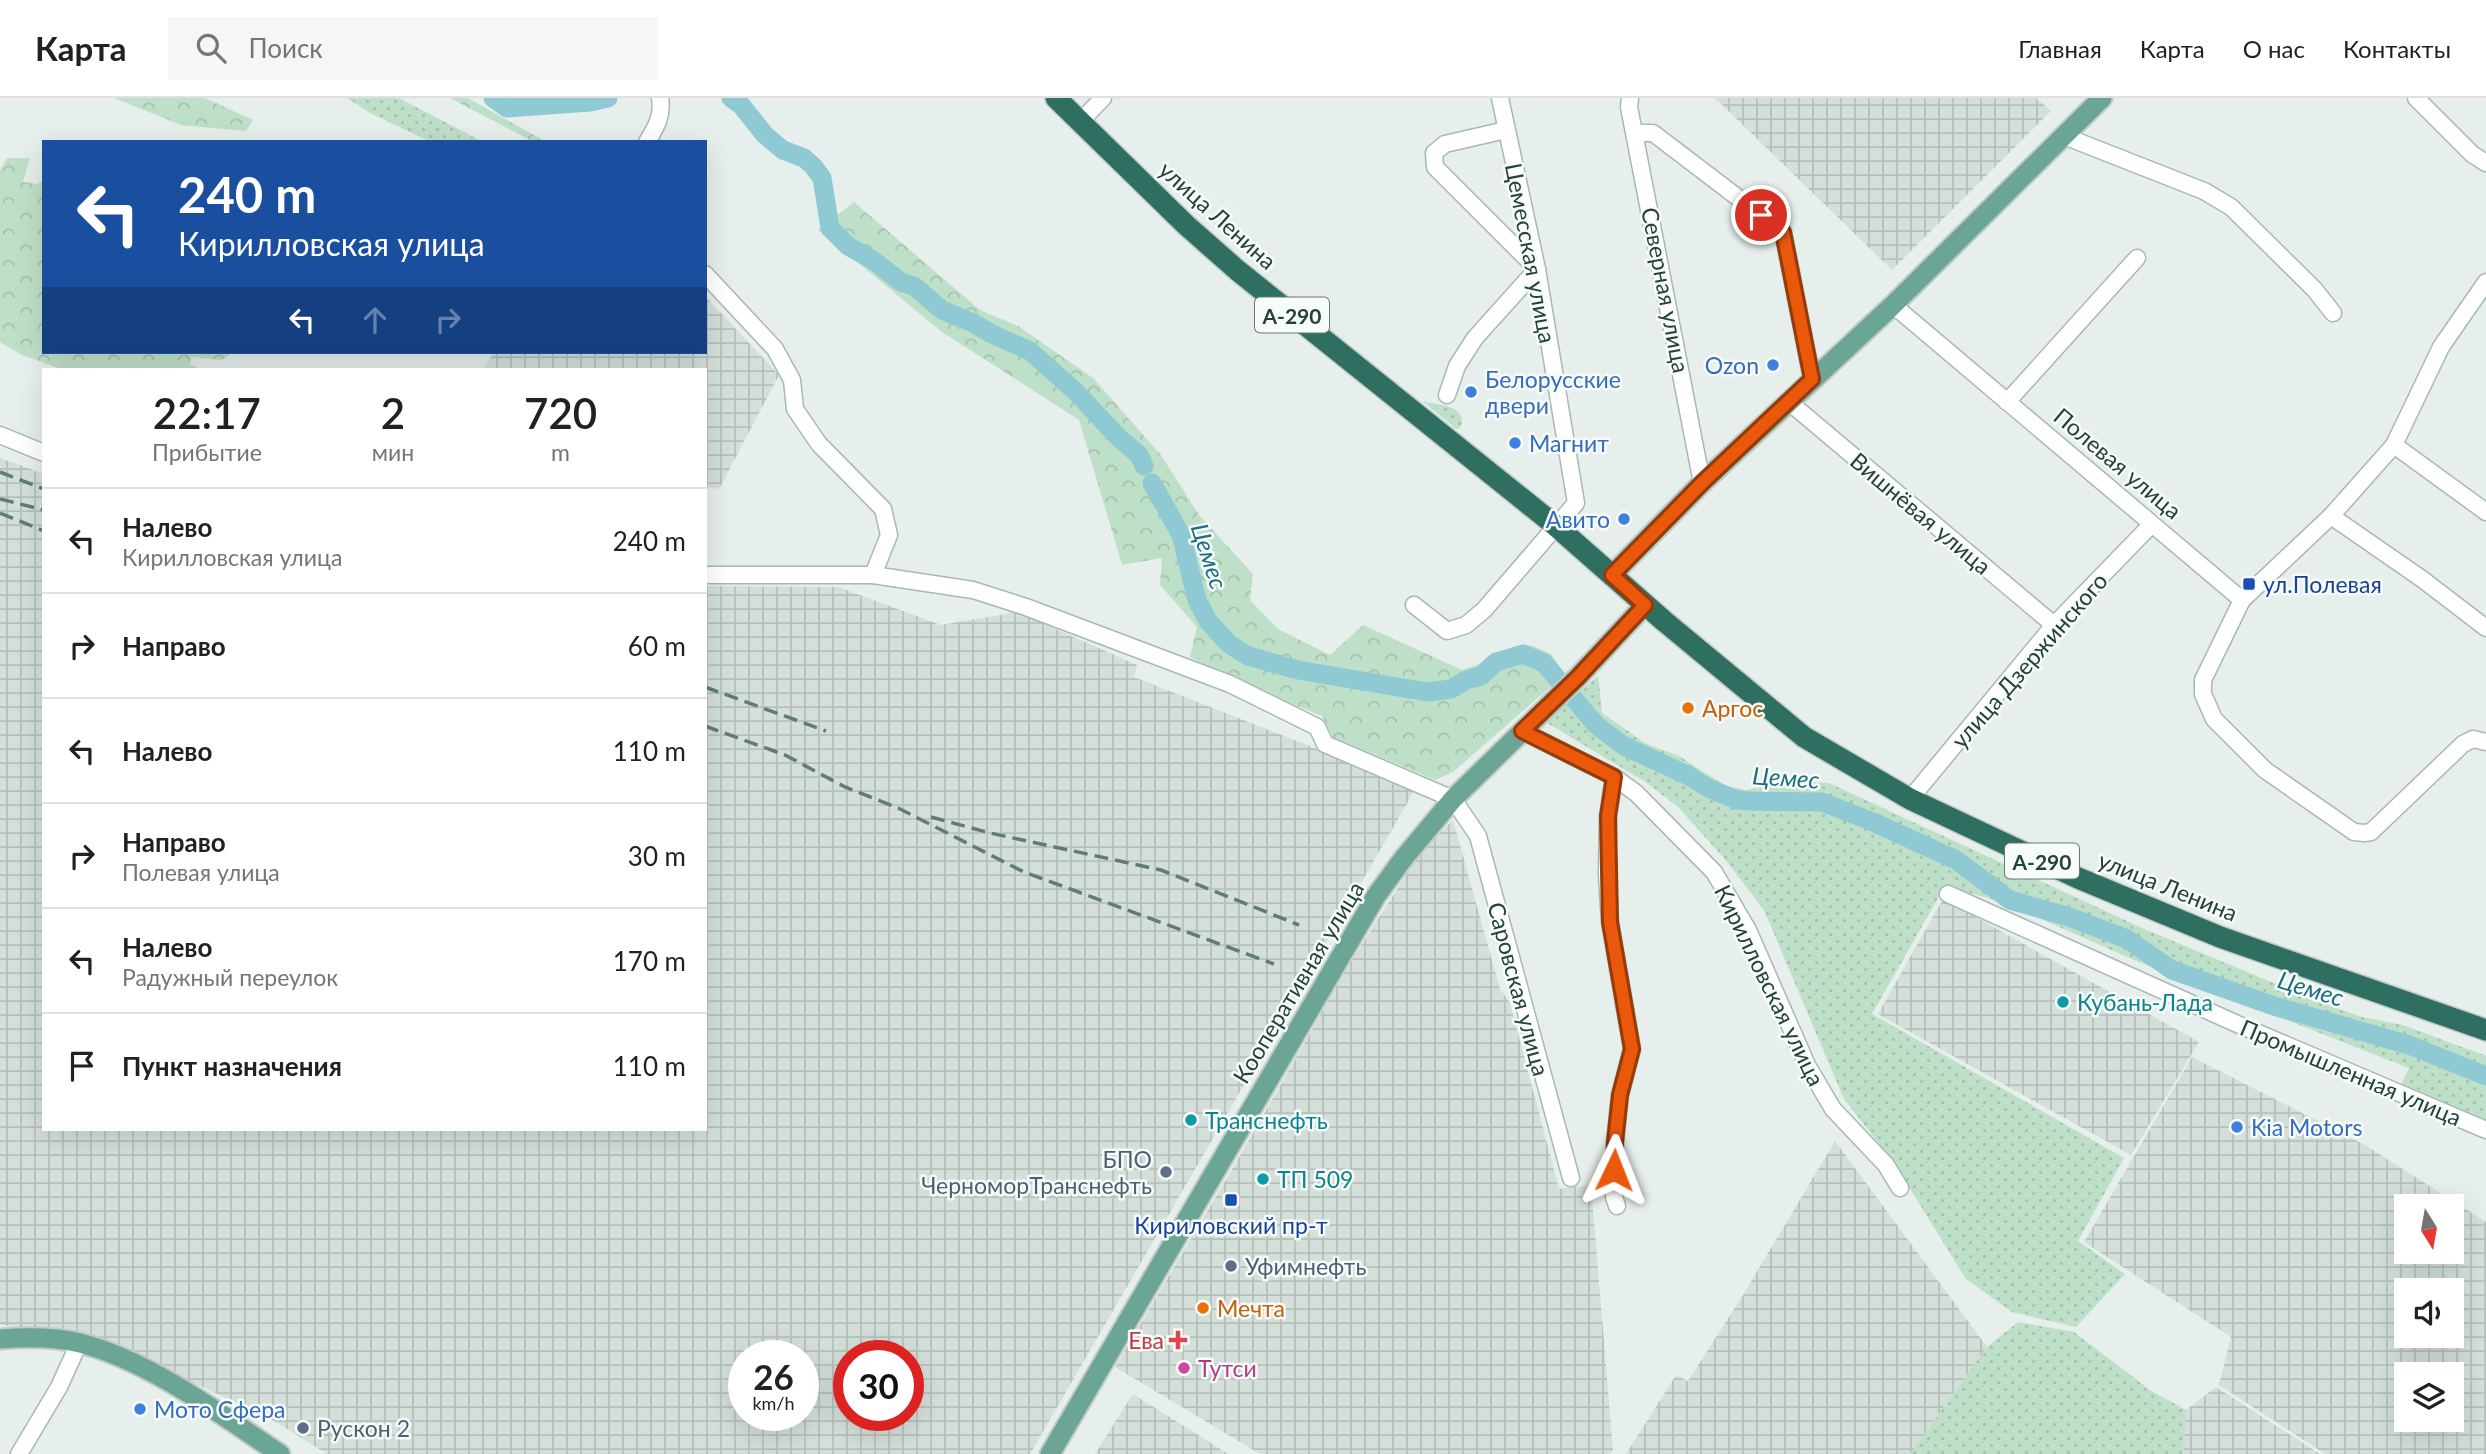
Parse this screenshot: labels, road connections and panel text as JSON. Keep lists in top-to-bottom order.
{
  "streets": {
    "highway": ["улица Ленина", "А-290"],
    "main road": ["Кооперативная улица"],
    "street": [
      "Цемесская улица",
      "Северная улица",
      "Полевая улица",
      "Вишнёвая улица",
      "улица Дзержинского",
      "Кирилловская улица",
      "Саровская улица",
      "Промышленная улица"
    ]
  },
  "crossings": [
    ["улица Ленина", "Цемесская улица"],
    ["улица Ленина", "улица Дзержинского"],
    ["улица Ленина", "Кооперативная улица"],
    ["Полевая улица", "улица Дзержинского"],
    ["Вишнёвая улица", "улица Дзержинского"],
    ["Кооперативная улица", "Кирилловская улица"],
    ["Кооперативная улица", "Саровская улица"]
  ],
  "water": ["Цемес"],
  "places": {
    "other": [
      "Ozon",
      "Белорусские двери",
      "Магнит",
      "Авито",
      "Аргос",
      "Кубань-Лада",
      "Транснефть",
      "Kia Motors",
      "БПО ЧерноморТранснефть",
      "ТП 509",
      "Уфимнефть",
      "Мечта",
      "Тутси",
      "Мото Сфера",
      "Рускон 2"
    ],
    "transit": ["ул.Полевая", "Кириловский пр-т"],
    "health": ["Ева"]
  },
  "north": "bottom",
  "page": {
    "header": "Карта",
    "search": "Поиск",
    "nav": [
      "Главная",
      "Карта",
      "О нас",
      "Контакты"
    ],
    "turn": ["240 m", "Кирилловская улица"],
    "eta": [
      "22:17",
      "Прибытие",
      "2",
      "мин",
      "720",
      "m"
    ],
    "list": [
      {
        "name": "Налево",
        "note": "Кирилловская улица",
        "value": "240 m"
      },
      {
        "name": "Направо",
        "value": "60 m"
      },
      {
        "name": "Налево",
        "value": "110 m"
      },
      {
        "name": "Направо",
        "note": "Полевая улица",
        "value": "30 m"
      },
      {
        "name": "Налево",
        "note": "Радужный переулок",
        "value": "170 m"
      },
      {
        "name": "Пункт назначения",
        "value": "110 m"
      }
    ],
    "speed": "26 km/h",
    "limit": "30"
  }
}
